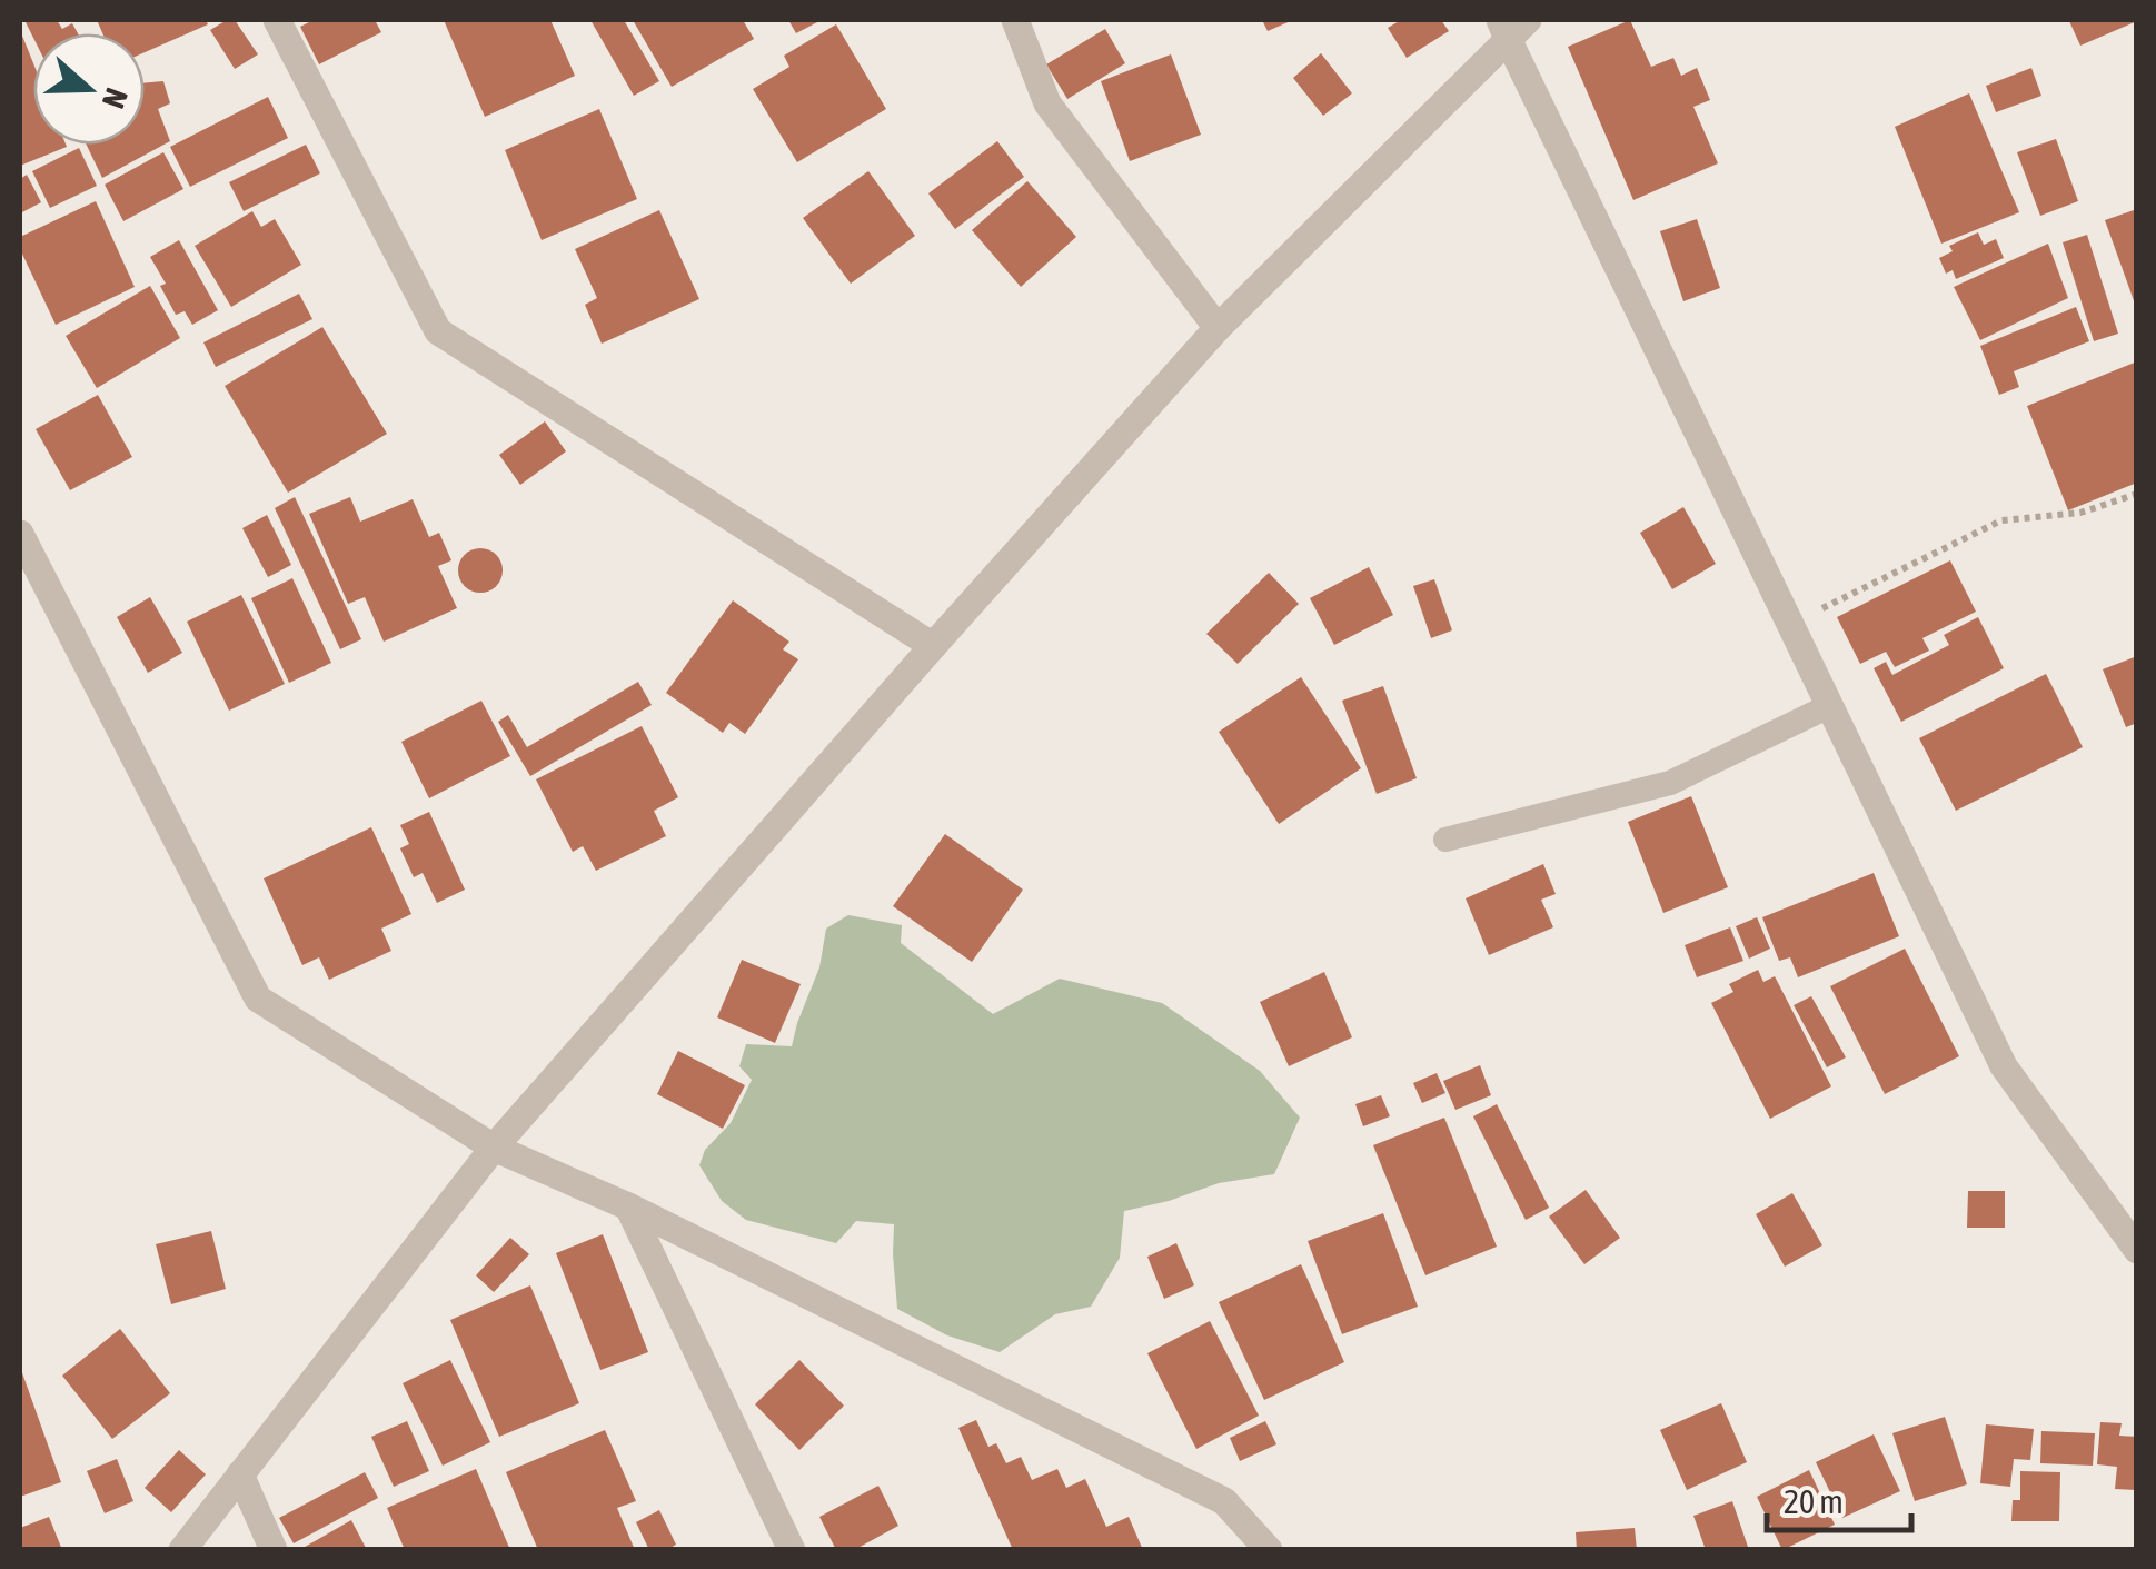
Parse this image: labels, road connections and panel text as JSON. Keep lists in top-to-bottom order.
{
  "scale_bar": "20 m",
  "north": "right"
}
